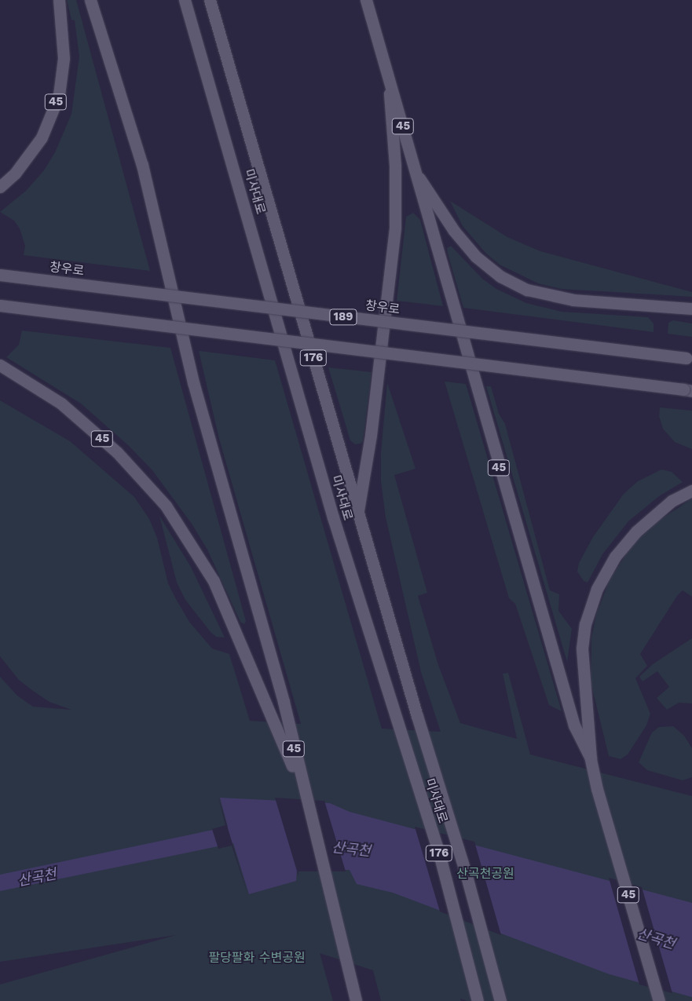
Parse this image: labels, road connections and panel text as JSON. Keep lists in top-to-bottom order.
{
  "streets": {
    "main road": [
      "45",
      "미사대로",
      "창우로",
      "189",
      "176"
    ]
  },
  "water": ["산곡천"],
  "parks": ["산곡천공원", "팔당팔화 수변공원"]
}
